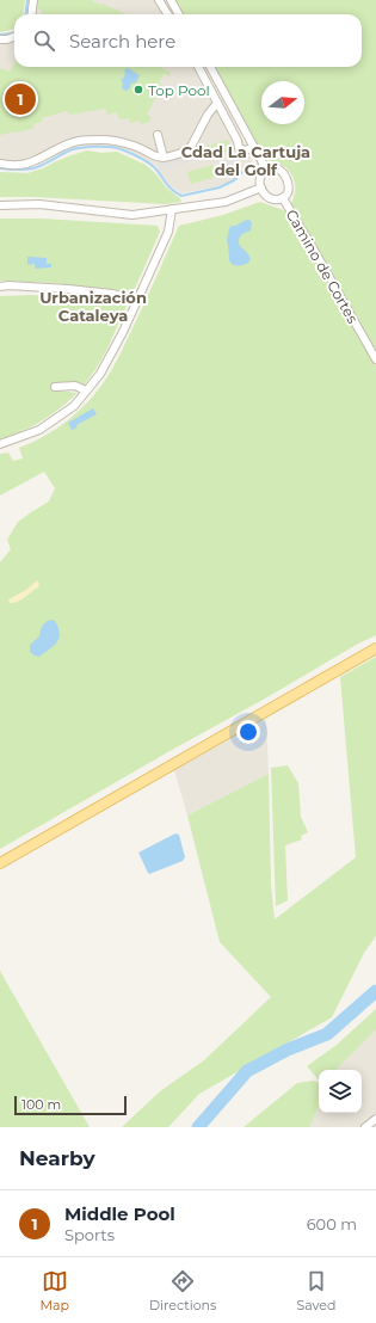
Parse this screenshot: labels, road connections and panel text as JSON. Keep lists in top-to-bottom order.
{
  "streets": {
    "street": ["Camino de Cortes"]
  },
  "districts": ["Cdad La Cartuja del Golf", "Urbanización Cataleya"],
  "places": ["Top Pool"],
  "scale_bar": "100 m",
  "north": "right",
  "page": {
    "search": "Search here",
    "pins": "1",
    "scale": "100 m",
    "heading": "Nearby",
    "list": [
      {
        "mark": "1",
        "name": "Middle Pool",
        "note": "Sports",
        "value": "600 m"
      }
    ],
    "nav": ["Map", "Directions", "Saved"]
  }
}
